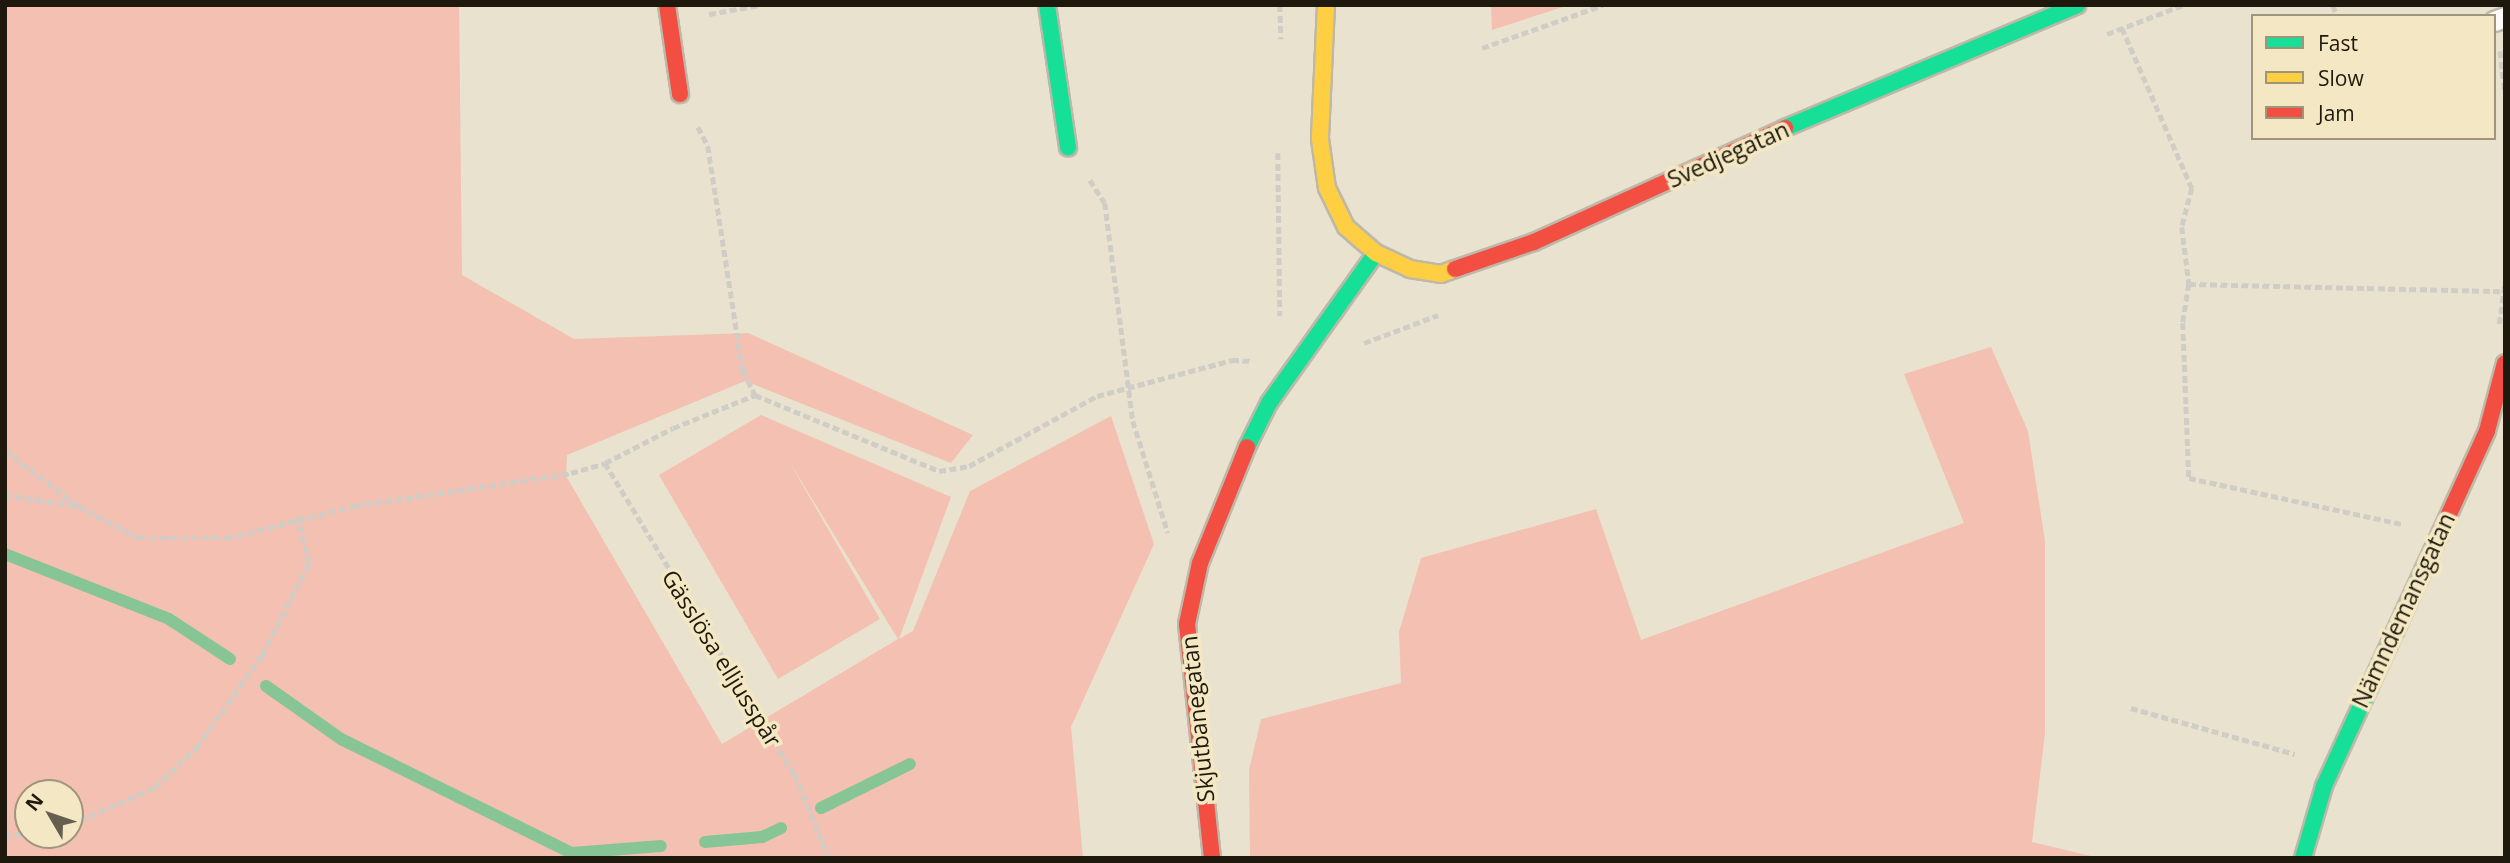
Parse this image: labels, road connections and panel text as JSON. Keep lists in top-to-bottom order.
{
  "streets": {
    "street": ["Svedjegatan", "Nämndemansgatan", "Skjutbanegatan"],
    "path": ["Gässlösa elljusspår"]
  },
  "crossings": [
    ["Svedjegatan", "Skjutbanegatan"]
  ],
  "legend": ["Fast", "Slow", "Jam"],
  "north": "top left"
}
